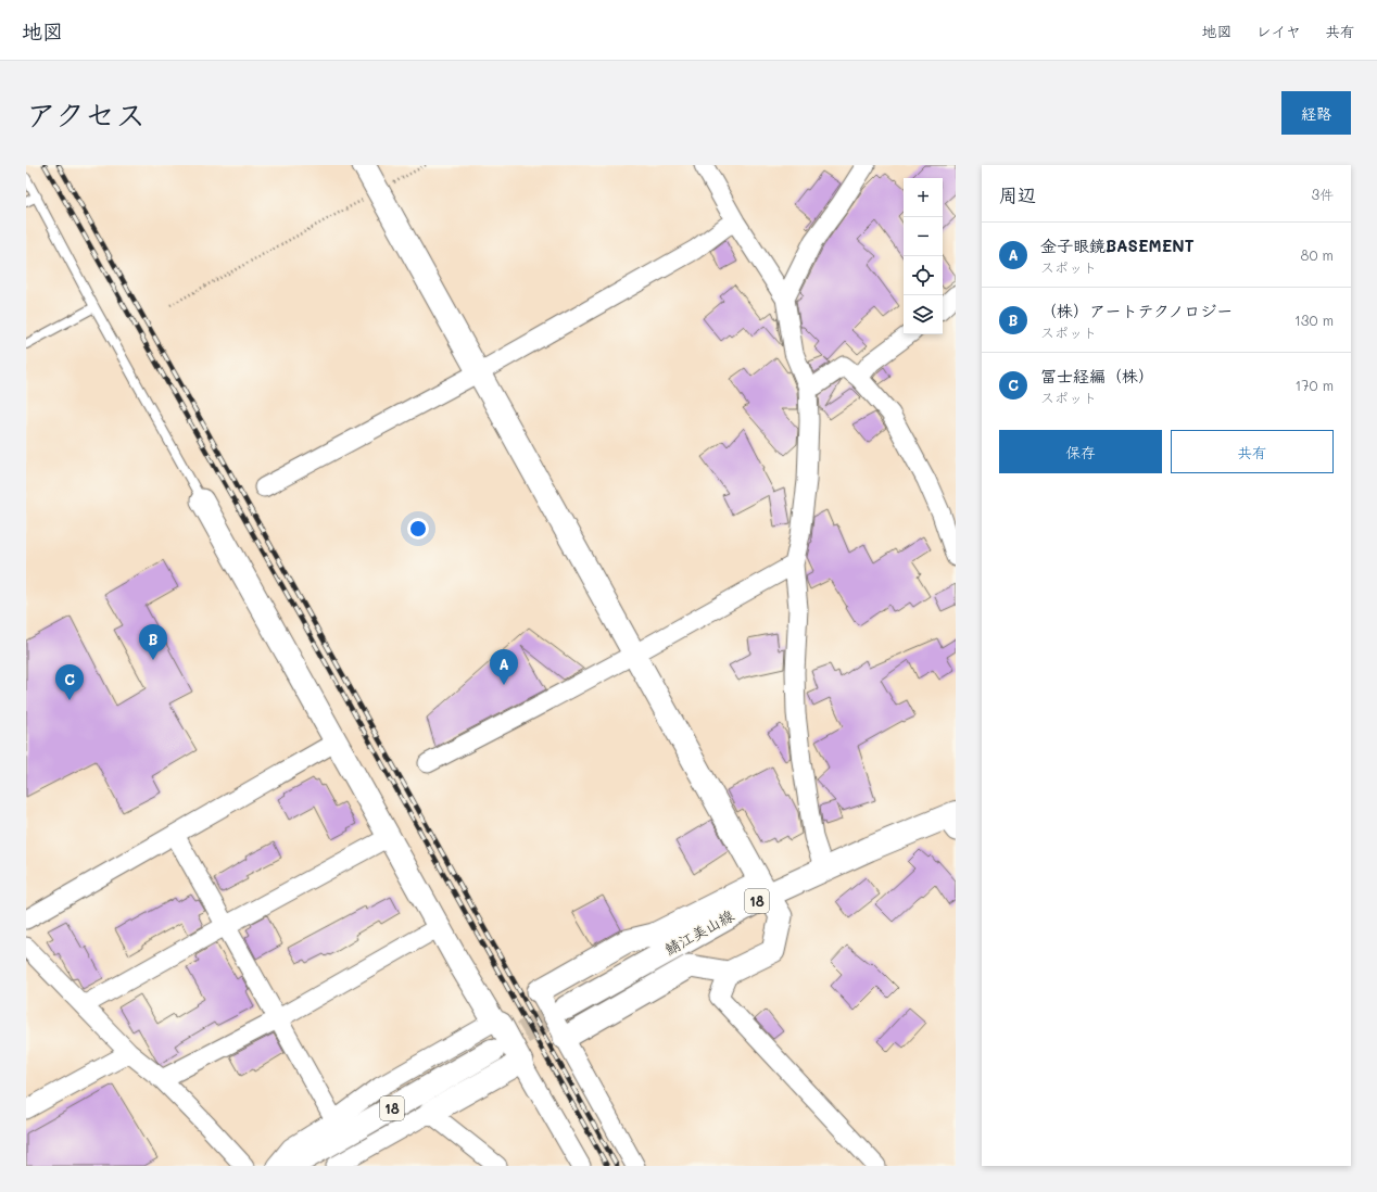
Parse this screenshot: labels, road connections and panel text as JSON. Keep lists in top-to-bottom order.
{
  "streets": {
    "main road": ["18", "鯖江美山線"]
  },
  "page": {
    "header": "地図",
    "nav": ["地図", "レイヤ", "共有"],
    "title": "アクセス",
    "buttons": [
      "経路",
      ["保存", "共有"]
    ],
    "heading": ["周辺", "3件"],
    "map_buttons": ["+", "−"],
    "list": [
      {
        "mark": "A",
        "name": "金子眼鏡BASEMENT",
        "note": "スポット",
        "value": "80 m"
      },
      {
        "mark": "B",
        "name": "（株）アートテクノロジー",
        "note": "スポット",
        "value": "130 m"
      },
      {
        "mark": "C",
        "name": "冨士経編（株）",
        "note": "スポット",
        "value": "170 m"
      }
    ],
    "pins": ["B", "A", "C"]
  }
}
